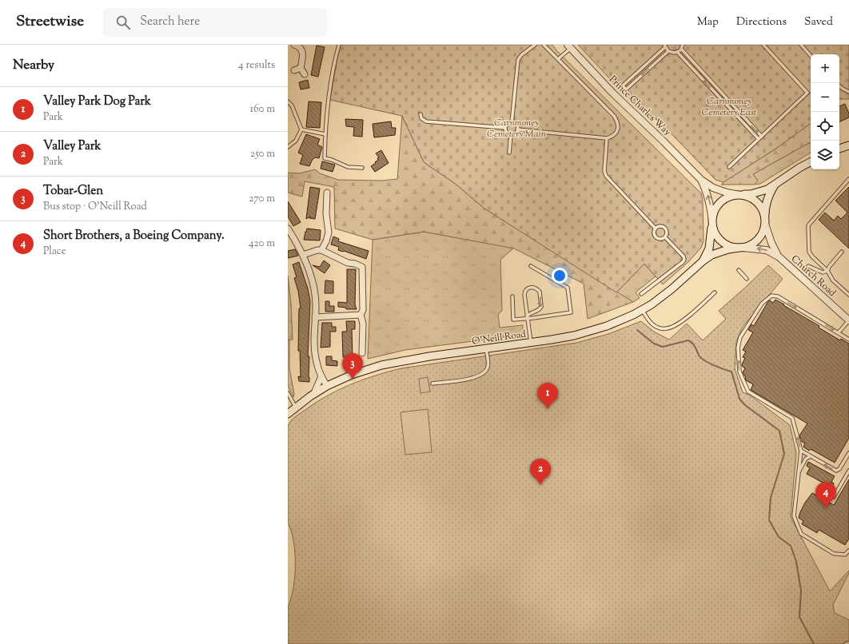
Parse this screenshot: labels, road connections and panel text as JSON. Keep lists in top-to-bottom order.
{
  "streets": {
    "main road": ["O'Neill Road"],
    "street": ["Prince Charles Way", "Church Road"]
  },
  "crossings": [
    ["Prince Charles Way", "Church Road"],
    ["Prince Charles Way", "O'Neill Road"],
    ["Church Road", "O'Neill Road"]
  ],
  "parks": ["Carnmoney Cemetery East", "Carnmoney Cemetery Main"],
  "page": {
    "header": "Streetwise",
    "search": "Search here",
    "nav": ["Map", "Directions", "Saved"],
    "heading": ["Nearby", "4 results"],
    "map_buttons": ["+", "−"],
    "list": [
      {
        "mark": "1",
        "name": "Valley Park Dog Park",
        "note": "Park",
        "value": "160 m"
      },
      {
        "mark": "2",
        "name": "Valley Park",
        "note": "Park",
        "value": "250 m"
      },
      {
        "mark": "3",
        "name": "Tobar-Glen",
        "note": "Bus stop · O'Neill Road",
        "value": "270 m"
      },
      {
        "mark": "4",
        "name": "Short Brothers, a Boeing Company.",
        "note": "Place",
        "value": "420 m"
      }
    ],
    "pins": [
      "3",
      "1",
      "2",
      "4"
    ]
  }
}
